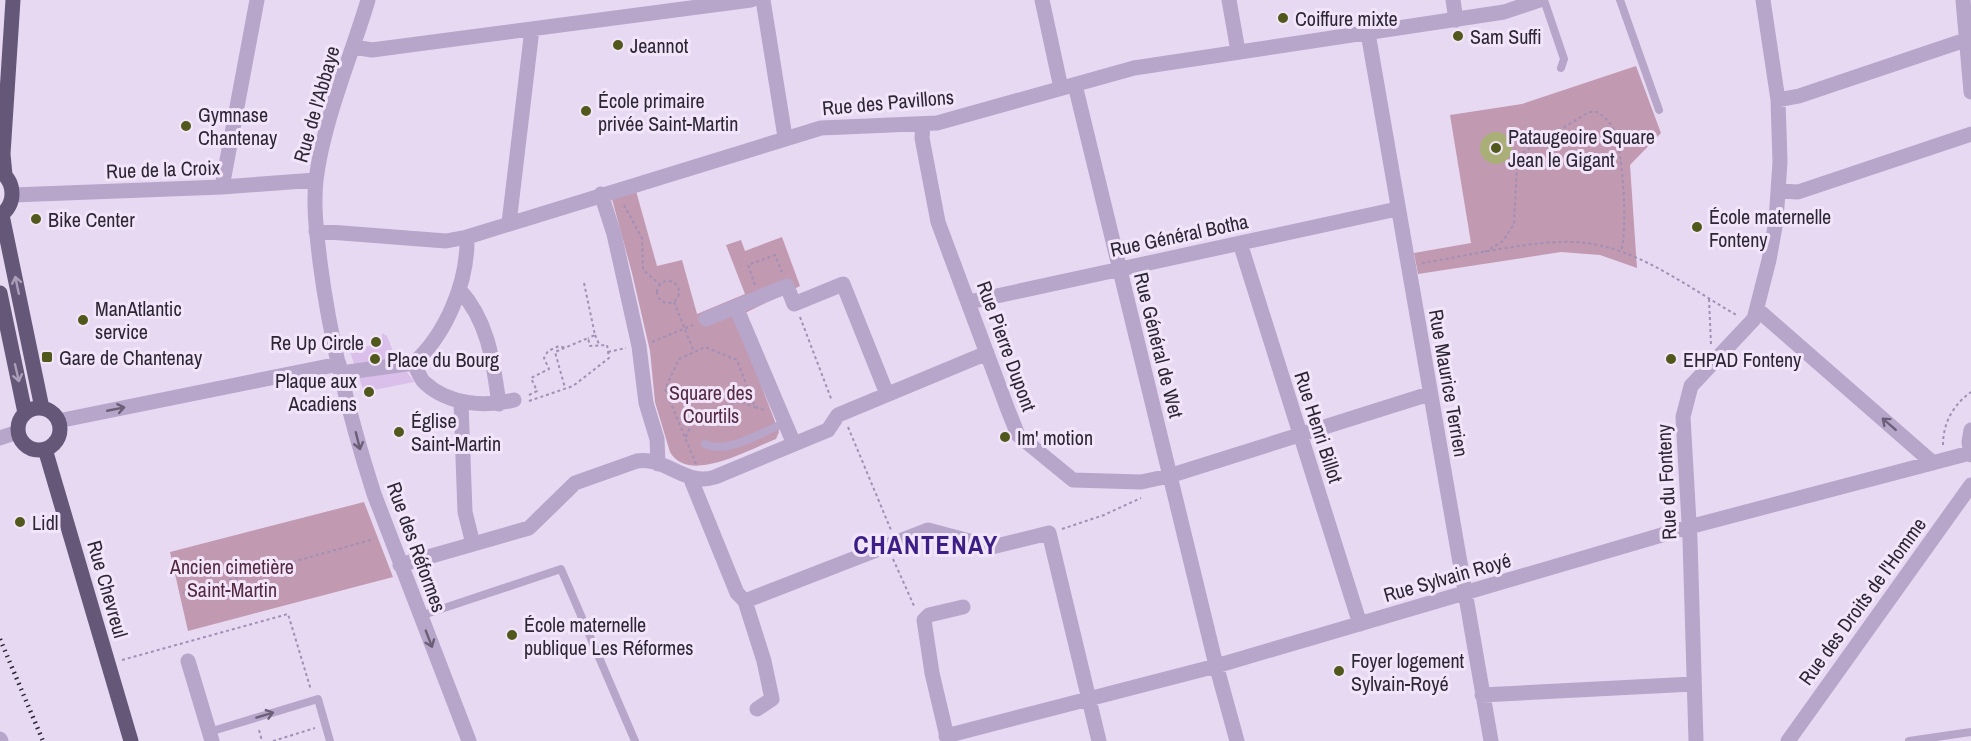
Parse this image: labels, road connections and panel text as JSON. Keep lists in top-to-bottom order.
{
  "streets": {
    "main road": ["Rue Chevreul"],
    "street": [
      "Rue des Pavillons",
      "Rue de l'Abbaye",
      "Rue de la Croix",
      "Rue Général Botha",
      "Rue Général de Wet",
      "Rue Pierre Dupont",
      "Rue Maurice Terrien",
      "Rue Henri Billot",
      "Rue du Fonteny",
      "Rue des Réformes",
      "Rue Sylvain Royé",
      "Rue des Droits de l'Homme"
    ]
  },
  "crossings": [
    ["Rue des Pavillons", "Rue de l'Abbaye"],
    ["Rue des Pavillons", "Rue Général de Wet"],
    ["Rue des Pavillons", "Rue Pierre Dupont"],
    ["Rue des Pavillons", "Rue Maurice Terrien"],
    ["Rue de l'Abbaye", "Rue de la Croix"],
    ["Rue de l'Abbaye", "Rue des Réformes"],
    ["Rue Général Botha", "Rue Général de Wet"],
    ["Rue Général Botha", "Rue Pierre Dupont"],
    ["Rue Général Botha", "Rue Maurice Terrien"],
    ["Rue Général Botha", "Rue Henri Billot"],
    ["Rue Général de Wet", "Rue Pierre Dupont"],
    ["Rue Pierre Dupont", "Rue Maurice Terrien"],
    ["Rue Pierre Dupont", "Rue Henri Billot"],
    ["Rue Maurice Terrien", "Rue Sylvain Royé"],
    ["Rue Henri Billot", "Rue Sylvain Royé"],
    ["Rue du Fonteny", "Rue Sylvain Royé"]
  ],
  "districts": ["CHANTENAY"],
  "parks": ["Square des Courtils", "Ancien cimetière Saint-Martin"],
  "places": {
    "other": [
      "Coiffure mixte",
      "Sam Suffi",
      "Jeannot",
      "École primaire privée Saint-Martin",
      "Gymnase Chantenay",
      "Pataugeoire Square Jean le Gigant",
      "Bike Center",
      "École maternelle Fonteny",
      "ManAtlantic service",
      "Re Up Circle",
      "Place du Bourg",
      "EHPAD Fonteny",
      "Plaque aux Acadiens",
      "Église Saint-Martin",
      "Im' motion",
      "Lidl",
      "École maternelle publique Les Réformes",
      "Foyer logement Sylvain-Royé"
    ],
    "transit": ["Gare de Chantenay"]
  }
}
